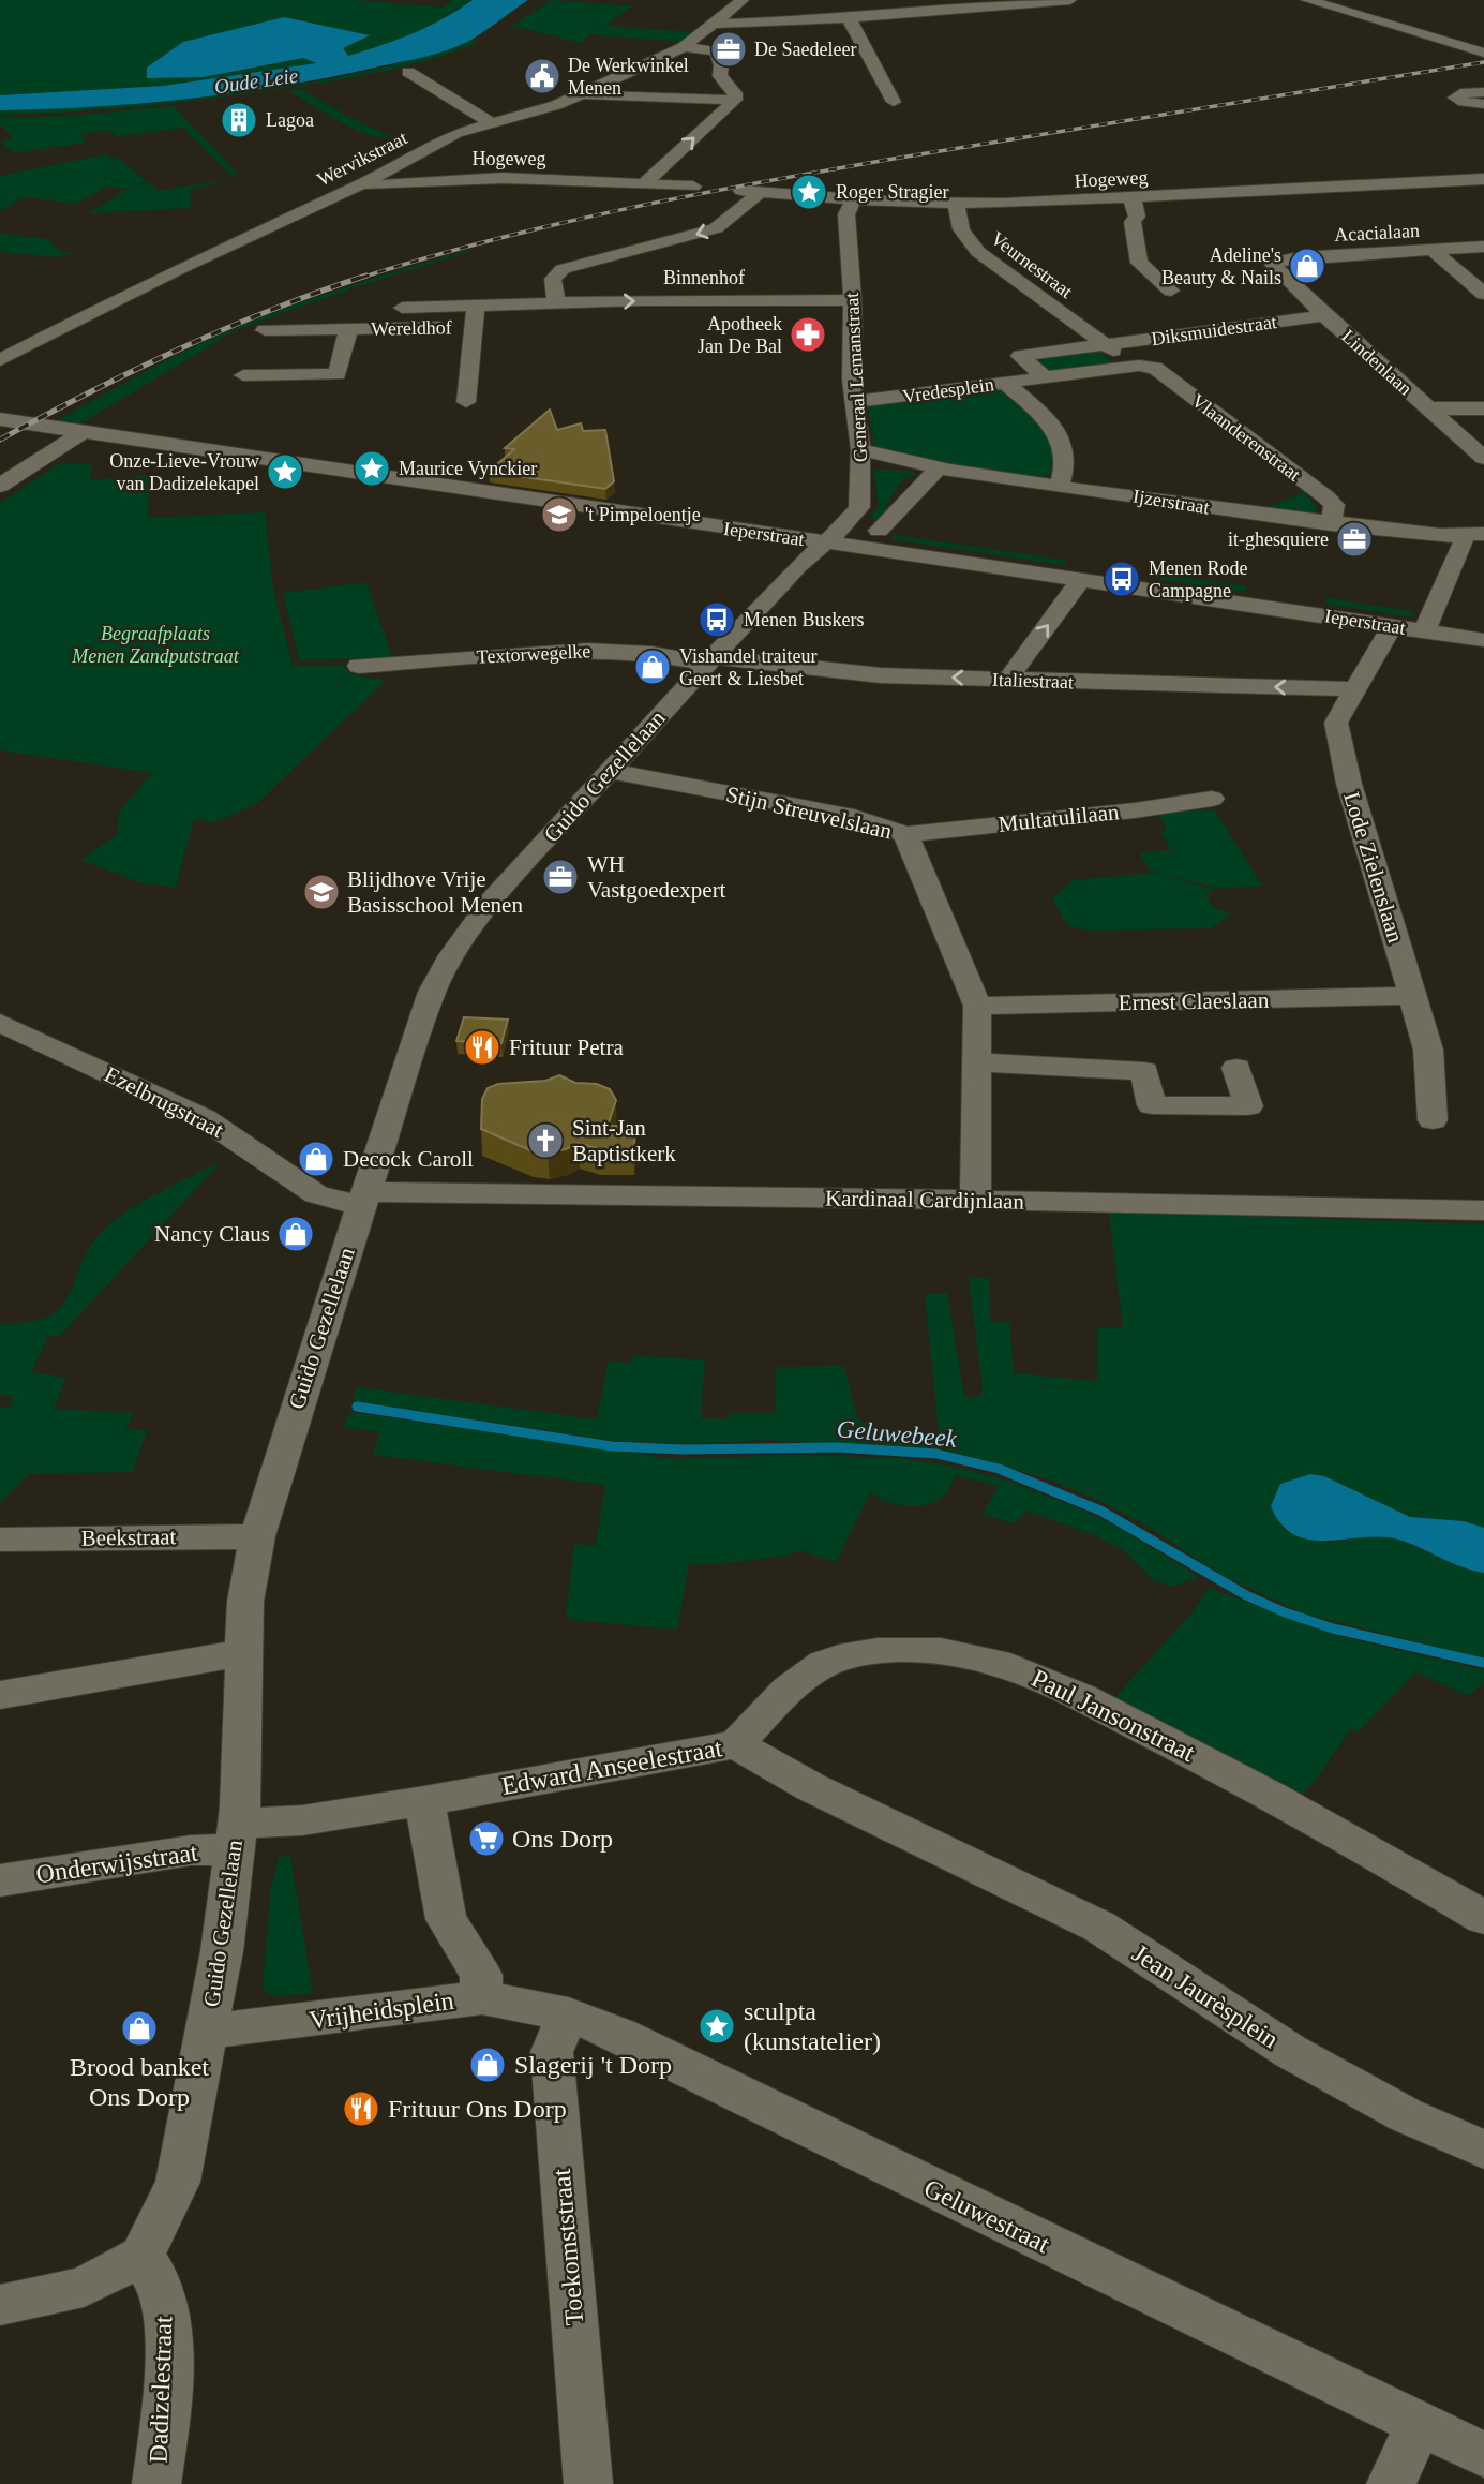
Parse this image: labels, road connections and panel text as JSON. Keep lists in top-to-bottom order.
{
  "streets": {
    "street": [
      "Wervikstraat",
      "Hogeweg",
      "Acacialaan",
      "Veurnestraat",
      "Binnenhof",
      "Wereldhof",
      "Diksmuidestraat",
      "Lindenlaan",
      "Generaal Lemanstraat",
      "Vredesplein",
      "Vlaanderenstraat",
      "Ijzerstraat",
      "Ieperstraat",
      "Textorwegelke",
      "Italiestraat",
      "Guido Gezellelaan",
      "Stijn Streuvelslaan",
      "Multatulilaan",
      "Lode Zielenslaan",
      "Ernest Claeslaan",
      "Ezelbrugstraat",
      "Kardinaal Cardijnlaan",
      "Beekstraat",
      "Paul Jansonstraat",
      "Edward Anseelestraat",
      "Onderwijsstraat",
      "Jean Jaurèsplein",
      "Vrijheidsplein",
      "Geluwestraat",
      "Toekomststraat",
      "Dadizelestraat"
    ]
  },
  "crossings": [
    ["Wervikstraat", "Hogeweg"],
    ["Hogeweg", "Veurnestraat"],
    ["Hogeweg", "Binnenhof"],
    ["Hogeweg", "Generaal Lemanstraat"],
    ["Acacialaan", "Lindenlaan"],
    ["Veurnestraat", "Diksmuidestraat"],
    ["Veurnestraat", "Vlaanderenstraat"],
    ["Binnenhof", "Wereldhof"],
    ["Binnenhof", "Generaal Lemanstraat"],
    ["Diksmuidestraat", "Lindenlaan"],
    ["Generaal Lemanstraat", "Vredesplein"],
    ["Generaal Lemanstraat", "Ijzerstraat"],
    ["Generaal Lemanstraat", "Ieperstraat"],
    ["Generaal Lemanstraat", "Guido Gezellelaan"],
    ["Vredesplein", "Ijzerstraat"],
    ["Vlaanderenstraat", "Ijzerstraat"],
    ["Ijzerstraat", "Ieperstraat"],
    ["Ieperstraat", "Guido Gezellelaan"],
    ["Ieperstraat", "Lode Zielenslaan"],
    ["Textorwegelke", "Italiestraat"],
    ["Textorwegelke", "Guido Gezellelaan"],
    ["Italiestraat", "Guido Gezellelaan"],
    ["Italiestraat", "Lode Zielenslaan"],
    ["Guido Gezellelaan", "Stijn Streuvelslaan"],
    ["Guido Gezellelaan", "Ezelbrugstraat"],
    ["Guido Gezellelaan", "Kardinaal Cardijnlaan"],
    ["Guido Gezellelaan", "Beekstraat"],
    ["Guido Gezellelaan", "Edward Anseelestraat"],
    ["Guido Gezellelaan", "Onderwijsstraat"],
    ["Guido Gezellelaan", "Vrijheidsplein"],
    ["Guido Gezellelaan", "Dadizelestraat"],
    ["Stijn Streuvelslaan", "Multatulilaan"],
    ["Stijn Streuvelslaan", "Ernest Claeslaan"],
    ["Stijn Streuvelslaan", "Kardinaal Cardijnlaan"],
    ["Lode Zielenslaan", "Ernest Claeslaan"],
    ["Ezelbrugstraat", "Kardinaal Cardijnlaan"],
    ["Paul Jansonstraat", "Edward Anseelestraat"],
    ["Edward Anseelestraat", "Onderwijsstraat"],
    ["Edward Anseelestraat", "Jean Jaurèsplein"],
    ["Edward Anseelestraat", "Vrijheidsplein"],
    ["Vrijheidsplein", "Geluwestraat"],
    ["Geluwestraat", "Toekomststraat"]
  ],
  "one_way": ["Italiestraat"],
  "water": ["Oude Leie", "Geluwebeek"],
  "parks": ["Begraafplaats Menen Zandputstraat"],
  "places": {
    "office": ["De Saedeleer", "it-ghesquiere", "WH Vastgoedexpert"],
    "public building": ["De Werkwinkel Menen"],
    "building": ["Lagoa"],
    "place": [
      "Roger Stragier",
      "Maurice Vynckier",
      "Onze-Lieve-Vrouw van Dadizelekapel",
      "sculpta (kunstatelier)"
    ],
    "shop": [
      "Adeline's Beauty & Nails",
      "Vishandel traiteur Geert & Liesbet",
      "Decock Caroll",
      "Nancy Claus",
      "Brood banket Ons Dorp",
      "Slagerij 't Dorp"
    ],
    "pharmacy": ["Apotheek Jan De Bal"],
    "school or university": ["'t Pimpeloentje", "Blijdhove Vrije Basisschool Menen"],
    "bus stop": ["Menen Rode Campagne", "Menen Buskers"],
    "restaurant": ["Frituur Petra", "Frituur Ons Dorp"],
    "church": ["Sint-Jan Baptistkerk"],
    "supermarket": ["Ons Dorp"]
  }
}
